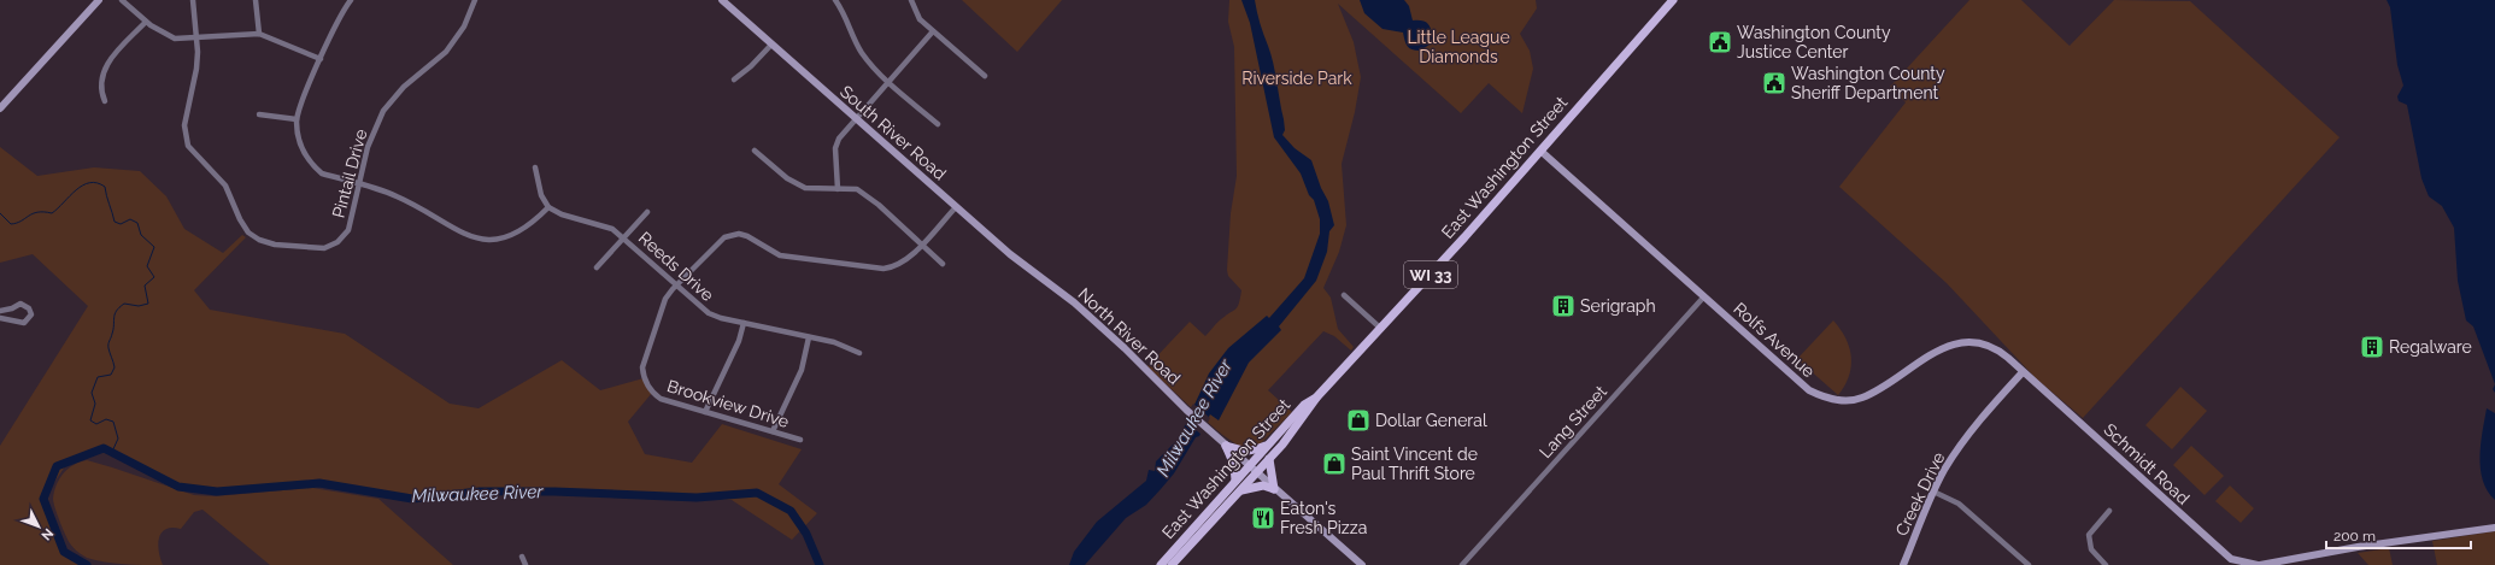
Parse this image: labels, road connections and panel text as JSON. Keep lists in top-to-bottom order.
{
  "streets": {
    "main road": ["East Washington Street", "WI 33"],
    "street": [
      "South River Road",
      "Pintail Drive",
      "Reeds Drive",
      "North River Road",
      "Rolfs Avenue",
      "Brookview Drive",
      "Lang Street",
      "Schmidt Road",
      "Creek Drive"
    ]
  },
  "crossings": [
    ["South River Road", "North River Road"],
    ["East Washington Street", "North River Road"],
    ["East Washington Street", "Rolfs Avenue"],
    ["Reeds Drive", "Brookview Drive"],
    ["Rolfs Avenue", "Lang Street"],
    ["Rolfs Avenue", "Schmidt Road"],
    ["Rolfs Avenue", "Creek Drive"],
    ["Schmidt Road", "Creek Drive"]
  ],
  "water": ["Milwaukee River"],
  "parks": ["Little League Diamonds", "Riverside Park"],
  "places": {
    "public building": ["Washington County Justice Center", "Washington County Sheriff Department"],
    "building": ["Serigraph", "Regalware"],
    "shop": ["Dollar General", "Saint Vincent de Paul Thrift Store"],
    "restaurant": ["Eaton's Fresh Pizza"]
  },
  "scale_bar": "200 m",
  "north": "bottom right"
}
